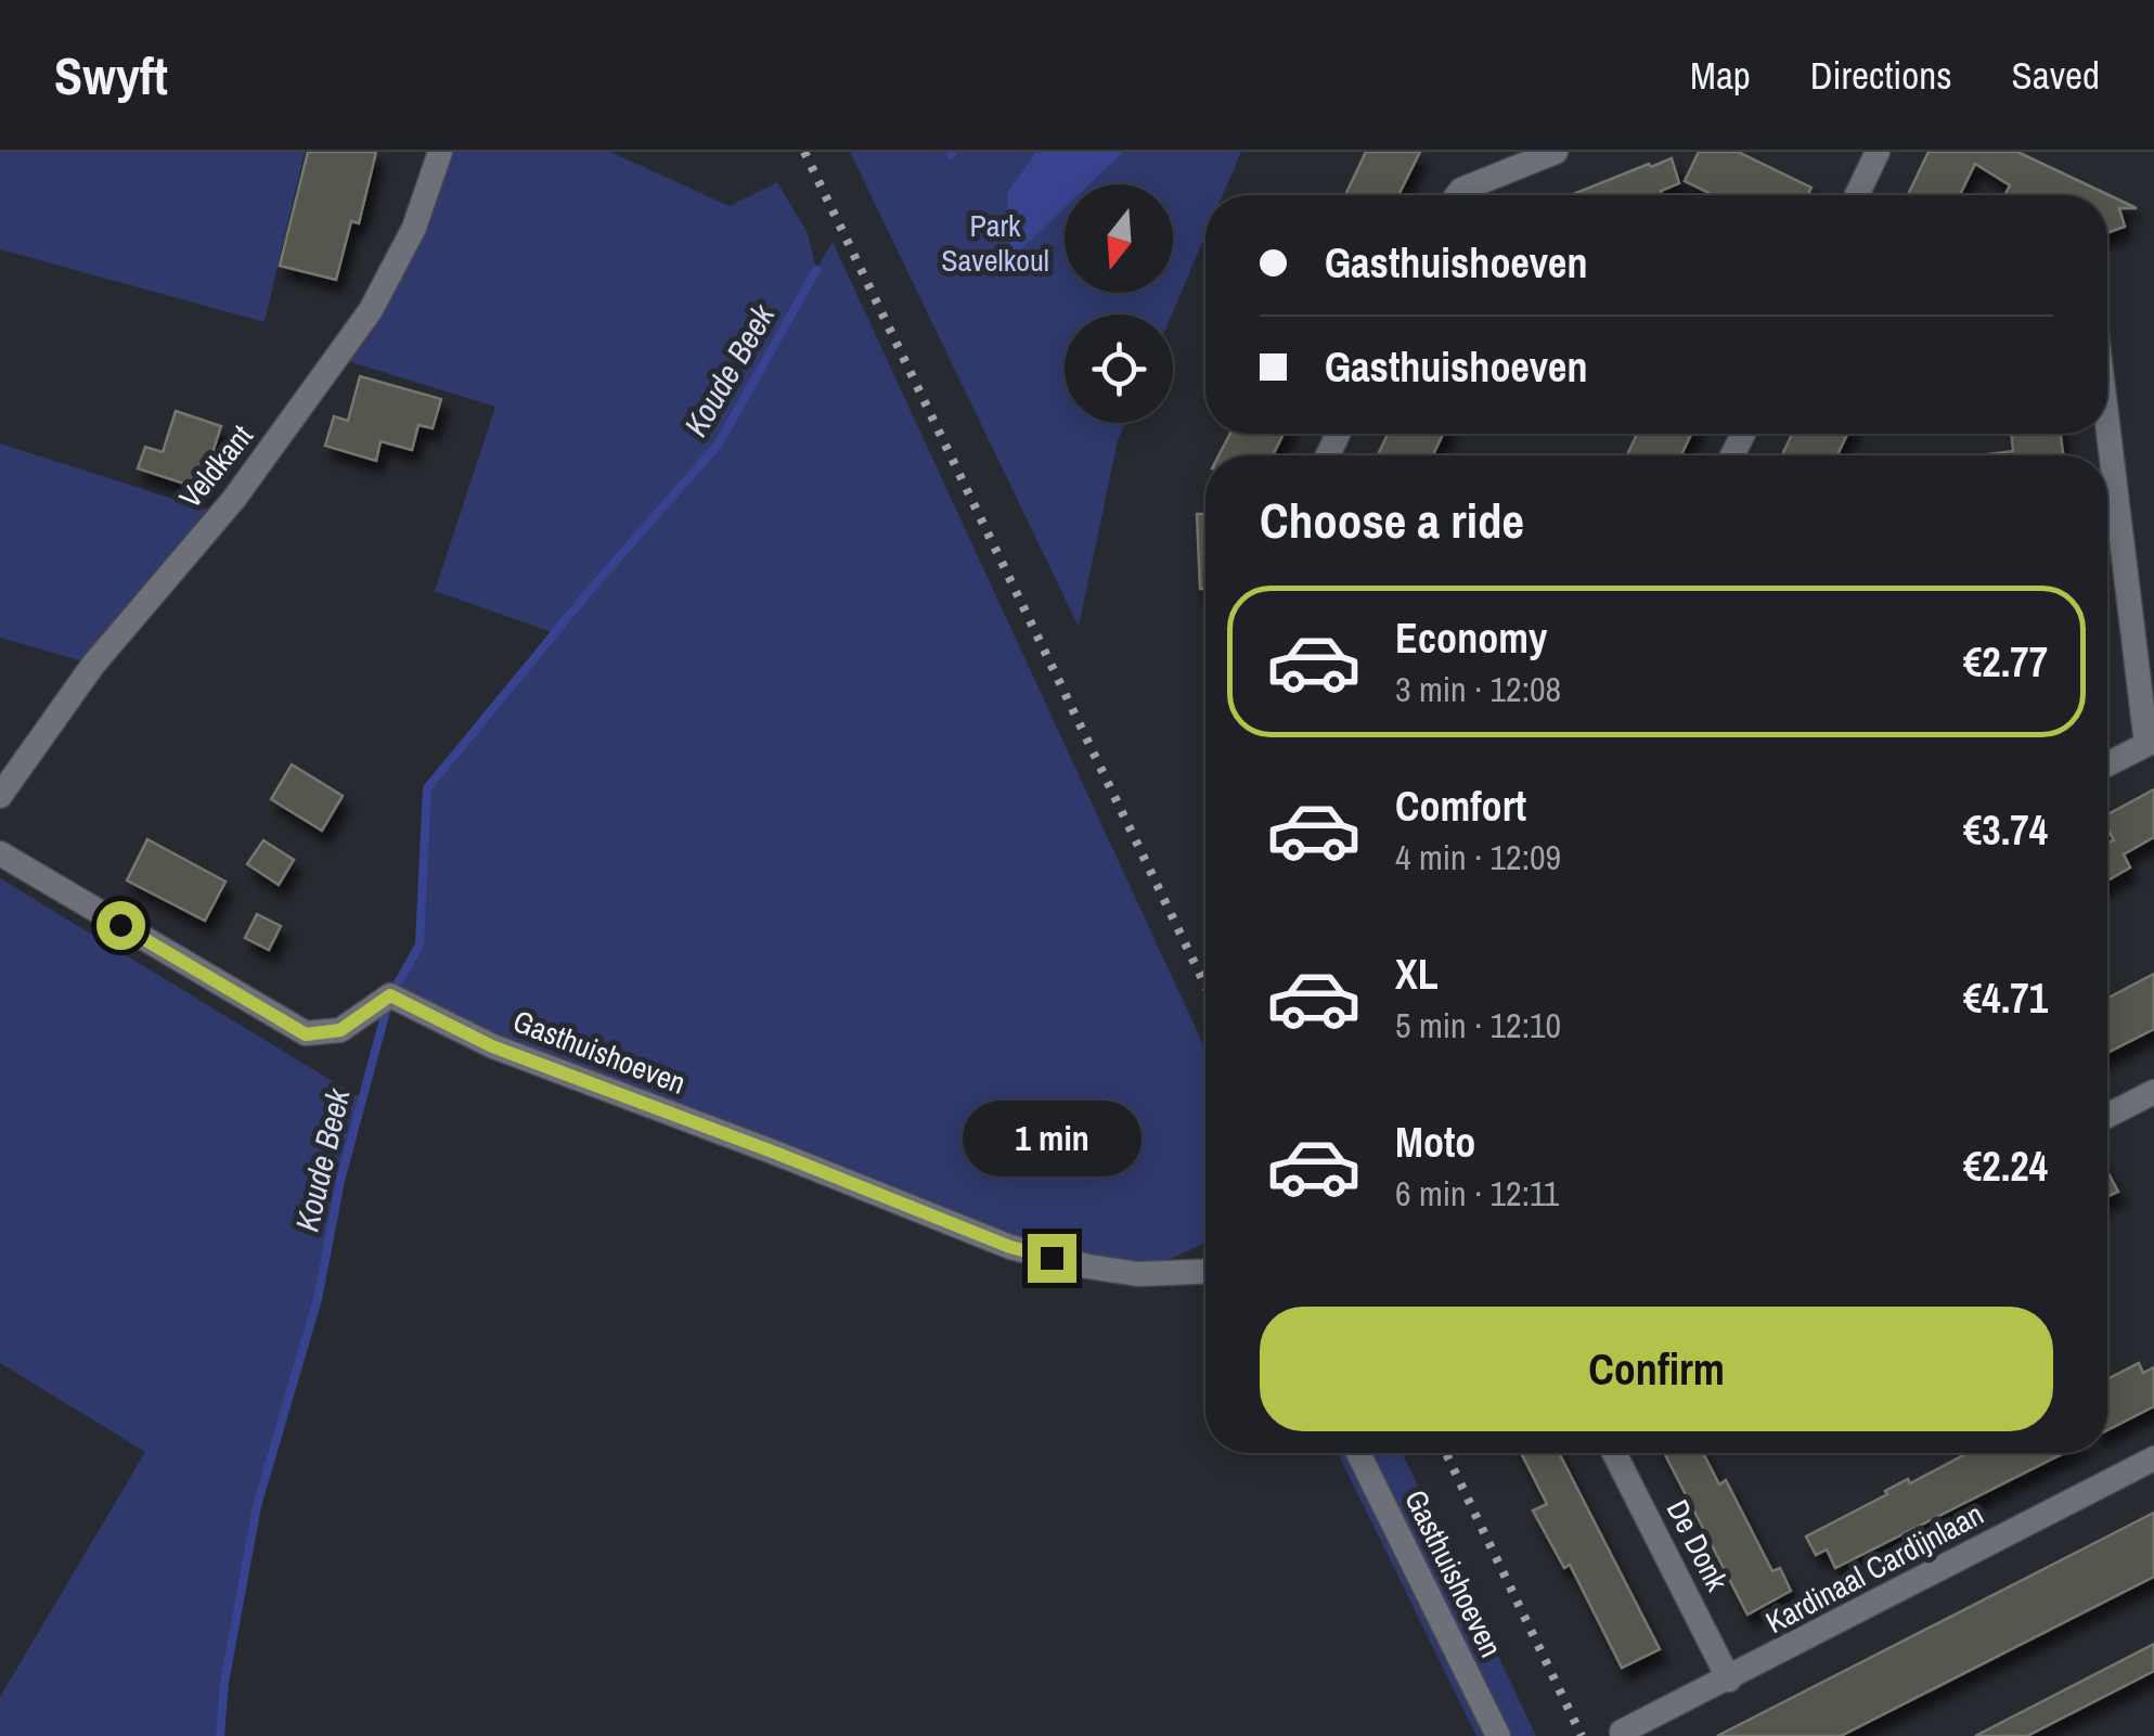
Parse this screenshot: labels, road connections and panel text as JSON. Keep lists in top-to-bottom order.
{
  "streets": {
    "street": [
      "Veldkant",
      "Gasthuishoeven",
      "De Donk",
      "Kardinaal Cardijnlaan"
    ]
  },
  "crossings": [
    ["De Donk", "Kardinaal Cardijnlaan"]
  ],
  "water": ["Koude Beek"],
  "parks": ["Park Savelkoul"],
  "north": "bottom",
  "page": {
    "header": "Swyft",
    "nav": ["Map", "Directions", "Saved"],
    "banner": ["Gasthuishoeven", "Gasthuishoeven"],
    "heading": "Choose a ride",
    "list": [
      {
        "name": "Economy",
        "note": "3 min · 12:08",
        "value": "€2.77"
      },
      {
        "name": "Comfort",
        "note": "4 min · 12:09",
        "value": "€3.74"
      },
      {
        "name": "XL",
        "note": "5 min · 12:10",
        "value": "€4.71"
      },
      {
        "name": "Moto",
        "note": "6 min · 12:11",
        "value": "€2.24"
      }
    ],
    "bubble": "1 min",
    "buttons": "Confirm"
  }
}
